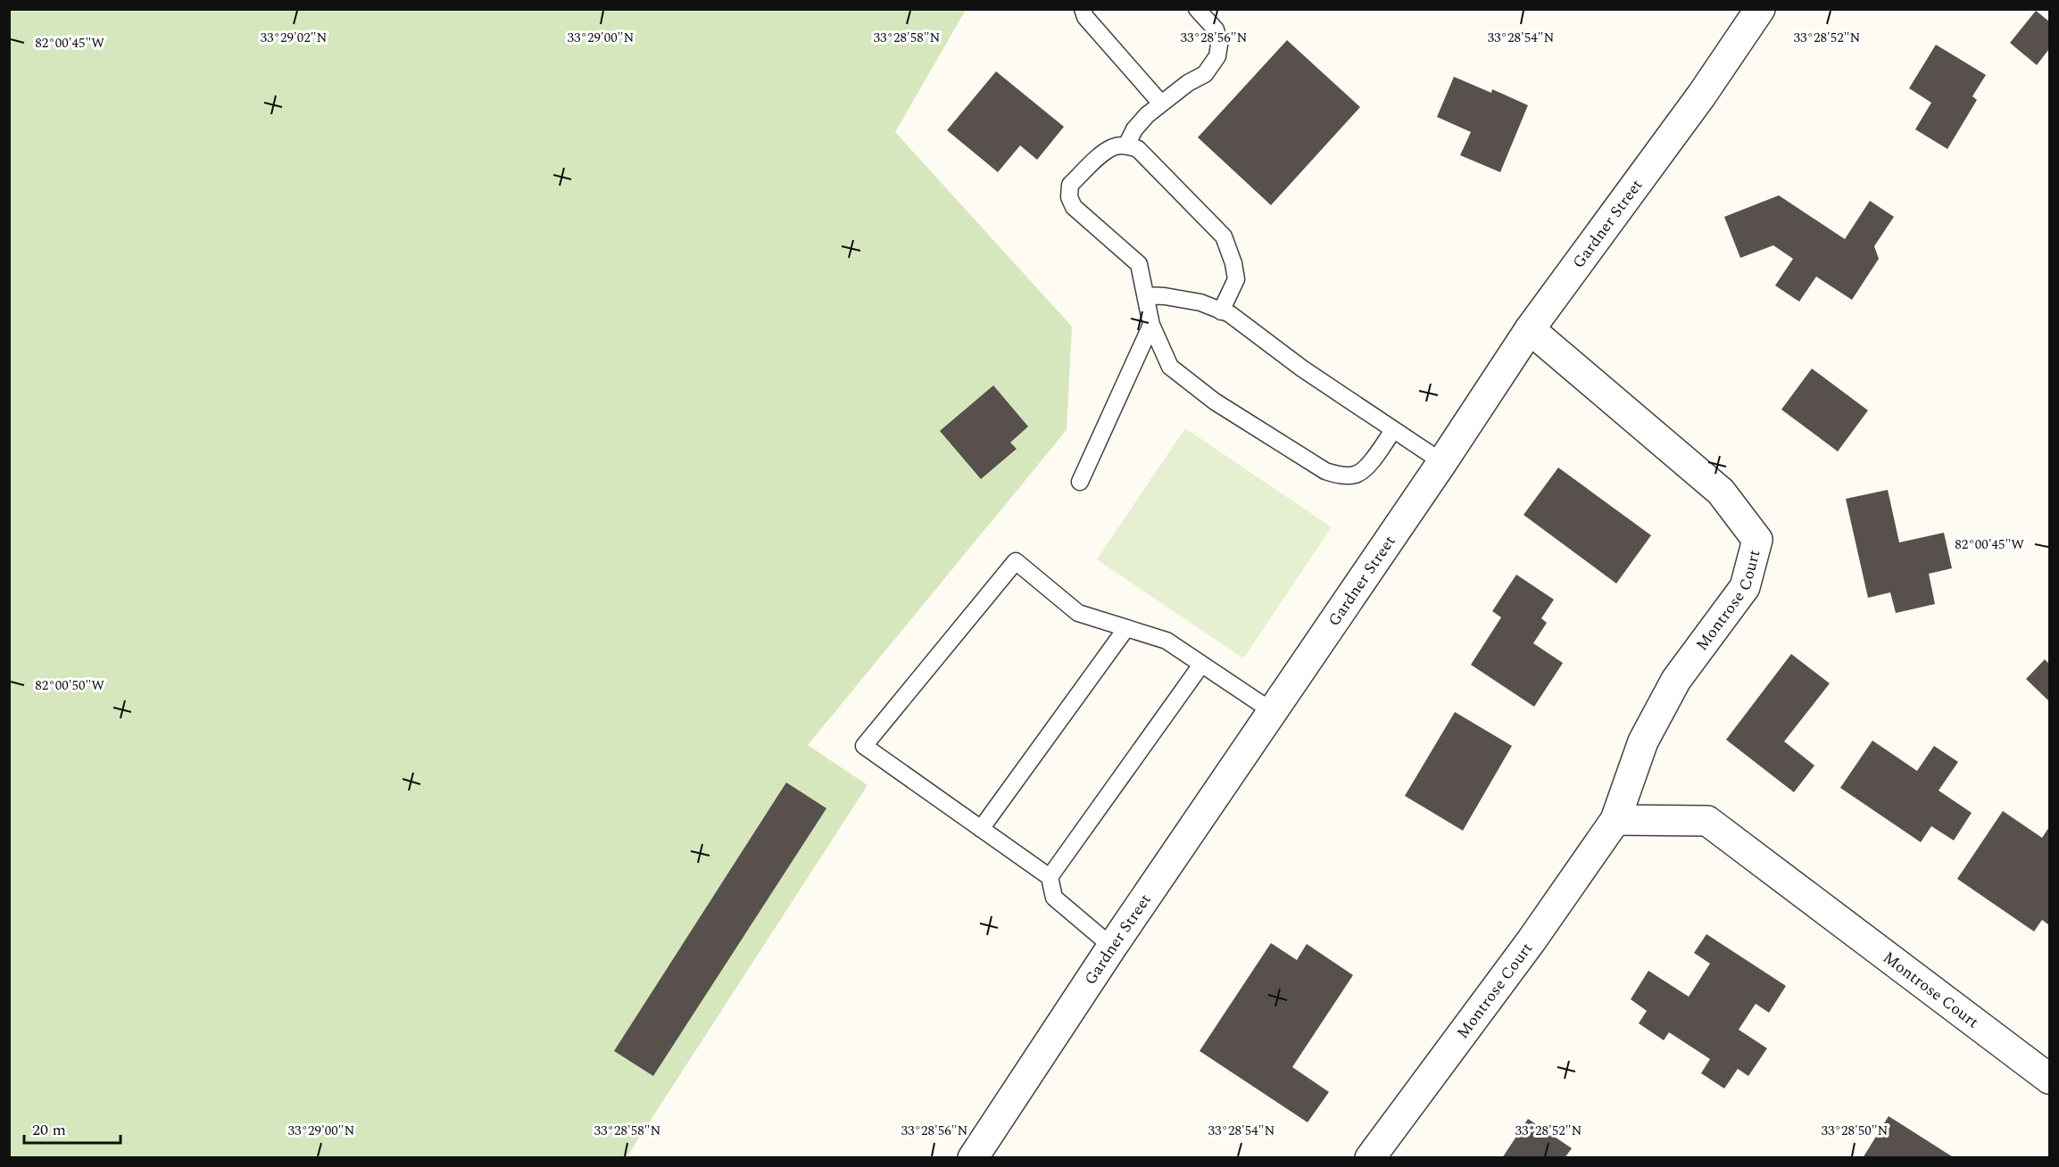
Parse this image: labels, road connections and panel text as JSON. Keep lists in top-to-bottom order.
{
  "streets": {
    "street": ["Gardner Street", "Montrose Court"]
  },
  "crossings": [
    ["Gardner Street", "Montrose Court"]
  ],
  "scale_bar": "20 m",
  "coordinates": [
    "33°29'02\"N",
    "33°29'00\"N",
    "33°28'58\"N",
    "33°28'56\"N",
    "33°28'54\"N",
    "33°28'52\"N",
    "82°00'45\"W",
    "82°00'50\"W",
    "33°28'50\"N"
  ]
}
